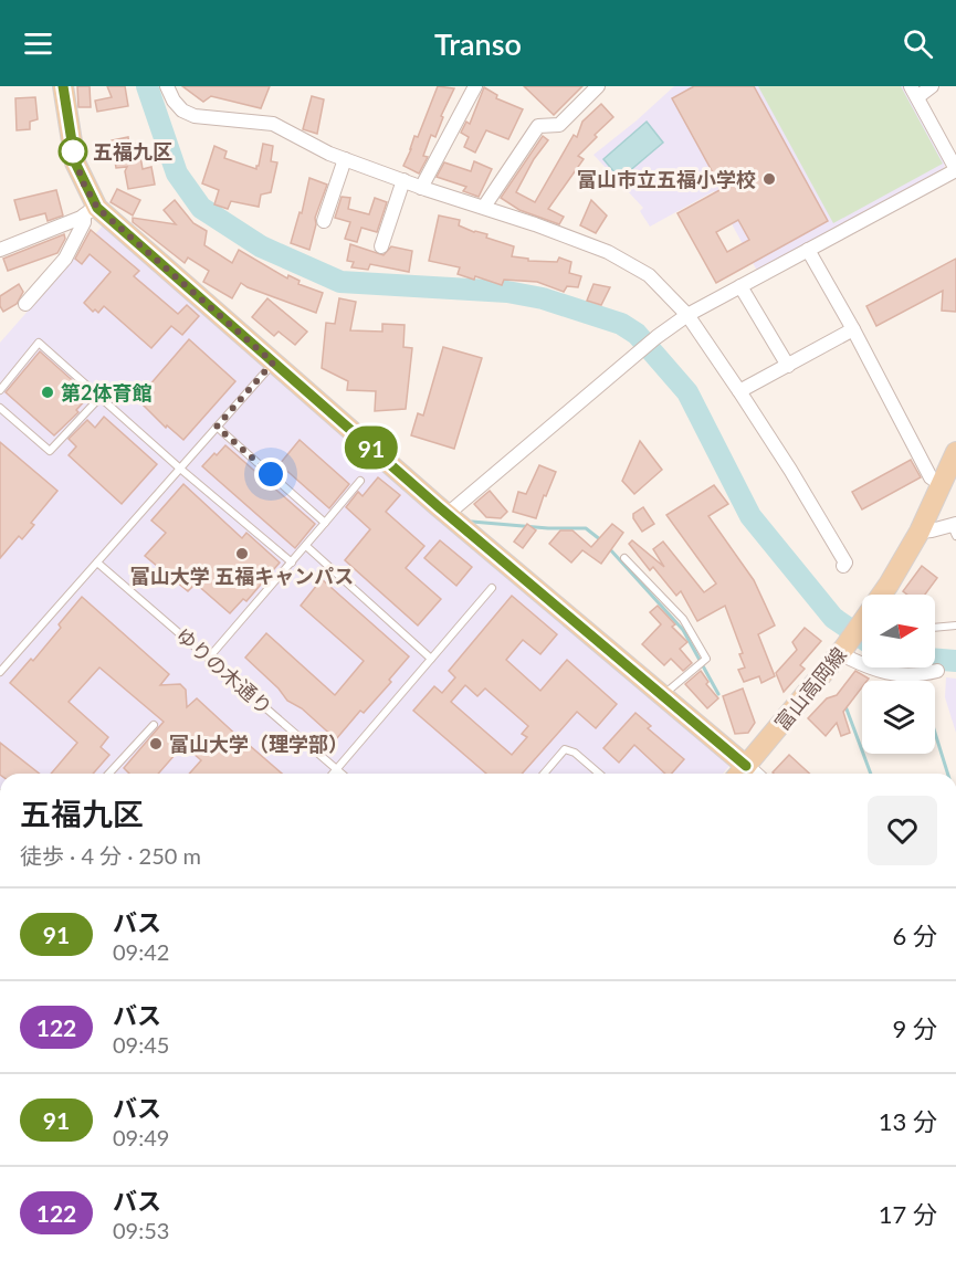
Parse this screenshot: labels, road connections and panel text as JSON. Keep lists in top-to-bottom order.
{
  "streets": {
    "main road": ["富山高岡線"],
    "lane": ["ゆりの木通り"]
  },
  "places": [
    "五福九区",
    "富山市立五福小学校",
    "第2体育館",
    "富山大学 五福キャンパス",
    "富山大学（理学部）"
  ],
  "lines": ["bus line 91"],
  "north": "right",
  "page": {
    "header": "Transo",
    "on_map": "91",
    "heading": ["五福九区", "徒歩 · 4 分 · 250 m"],
    "list": [
      {
        "mark": "91",
        "name": "バス",
        "note": "09:42",
        "value": "6 分"
      },
      {
        "mark": "122",
        "name": "バス",
        "note": "09:45",
        "value": "9 分"
      },
      {
        "mark": "91",
        "name": "バス",
        "note": "09:49",
        "value": "13 分"
      },
      {
        "mark": "122",
        "name": "バス",
        "note": "09:53",
        "value": "17 分"
      }
    ]
  }
}
